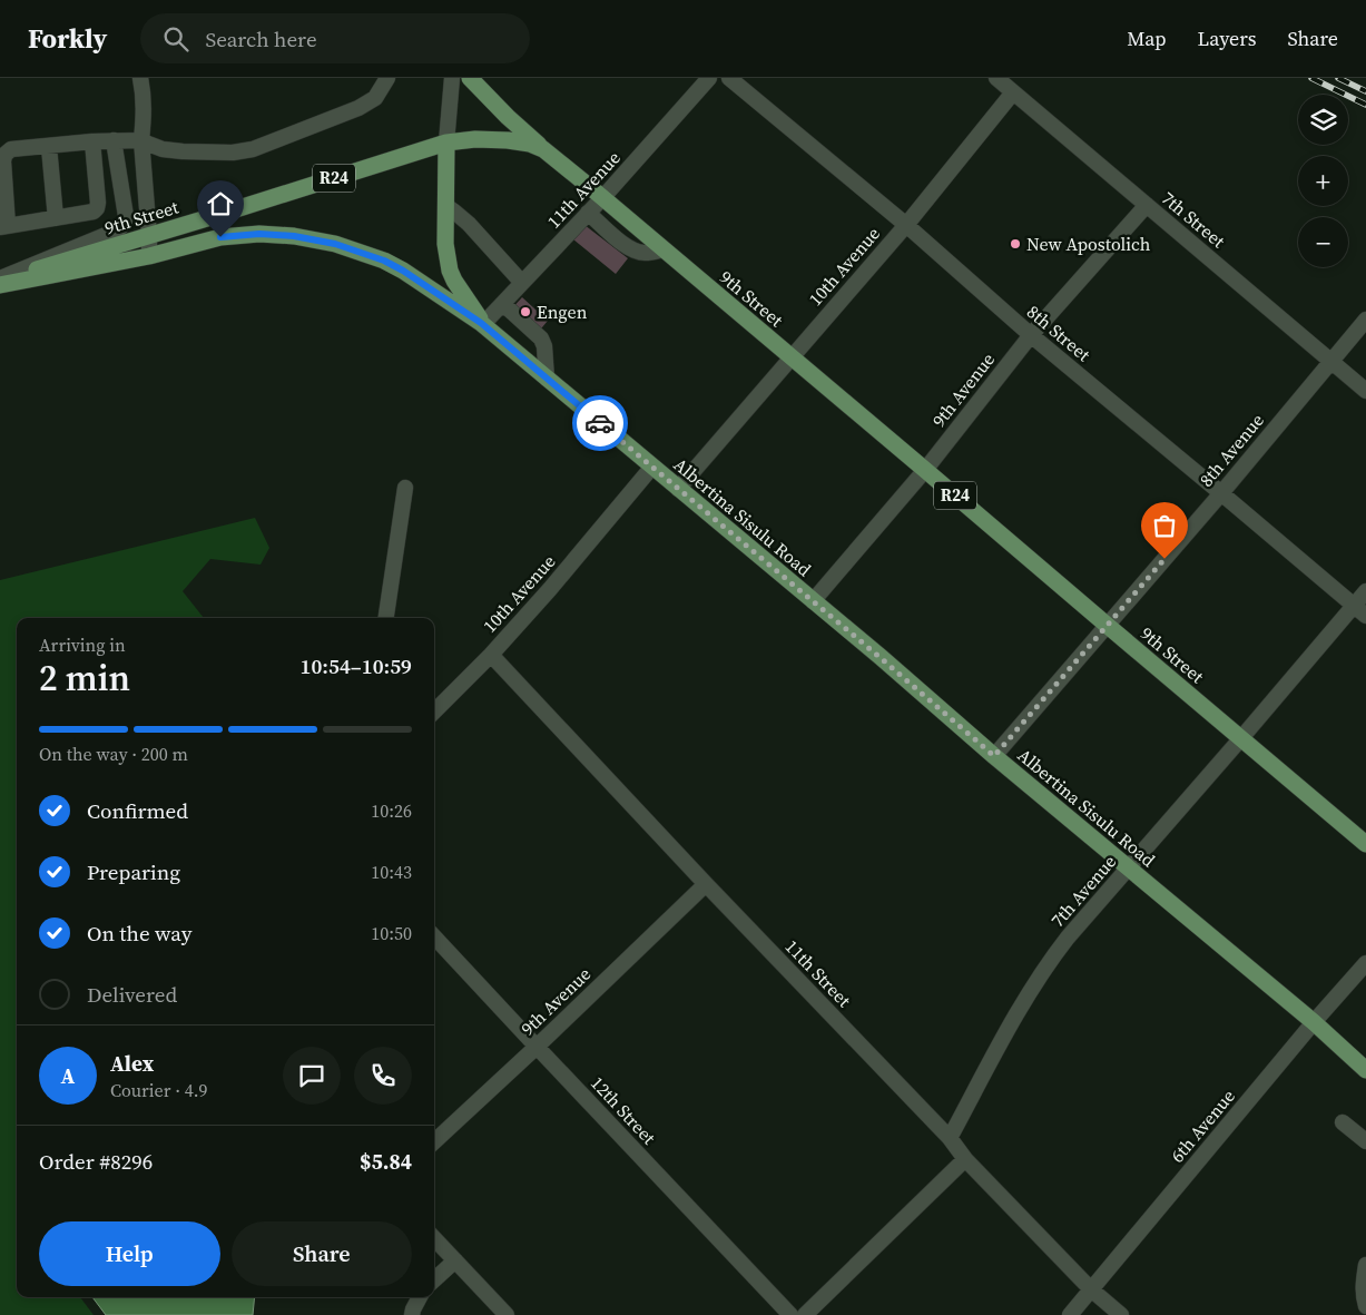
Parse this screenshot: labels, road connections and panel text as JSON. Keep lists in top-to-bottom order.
{
  "streets": {
    "main road": ["R24", "9th Street", "Albertina Sisulu Road"],
    "street": [
      "11th Avenue",
      "7th Street",
      "10th Avenue",
      "8th Street",
      "9th Avenue",
      "8th Avenue",
      "7th Avenue",
      "11th Street",
      "12th Street",
      "6th Avenue"
    ]
  },
  "crossings": [
    ["11th Avenue", "9th Street"],
    ["11th Avenue", "Albertina Sisulu Road"],
    ["9th Street", "10th Avenue"],
    ["9th Street", "9th Avenue"],
    ["9th Street", "8th Avenue"],
    ["9th Street", "7th Avenue"],
    ["7th Street", "10th Avenue"],
    ["7th Street", "9th Avenue"],
    ["7th Street", "8th Avenue"],
    ["10th Avenue", "8th Street"],
    ["10th Avenue", "Albertina Sisulu Road"],
    ["10th Avenue", "11th Street"],
    ["8th Street", "9th Avenue"],
    ["8th Street", "8th Avenue"],
    ["8th Street", "7th Avenue"],
    ["9th Avenue", "Albertina Sisulu Road"],
    ["9th Avenue", "11th Street"],
    ["9th Avenue", "12th Street"],
    ["8th Avenue", "Albertina Sisulu Road"],
    ["Albertina Sisulu Road", "7th Avenue"],
    ["Albertina Sisulu Road", "6th Avenue"],
    ["7th Avenue", "11th Street"],
    ["11th Street", "6th Avenue"]
  ],
  "places": ["New Apostolich", "Engen"],
  "page": {
    "header": "Forkly",
    "search": "Search here",
    "nav": ["Map", "Layers", "Share"],
    "map_buttons": ["+", "−"],
    "heading": ["2 min", "Arriving in", "10:54–10:59"],
    "panel": [
      "Alex",
      "Courier · 4.9",
      "Order #8296",
      "$5.84"
    ],
    "bar": "On the way · 200 m",
    "list": [
      ["Confirmed", "10:26"],
      ["Preparing", "10:43"],
      ["On the way", "10:50"],
      "Delivered"
    ],
    "round": "A",
    "buttons": ["Help", "Share"]
  }
}
